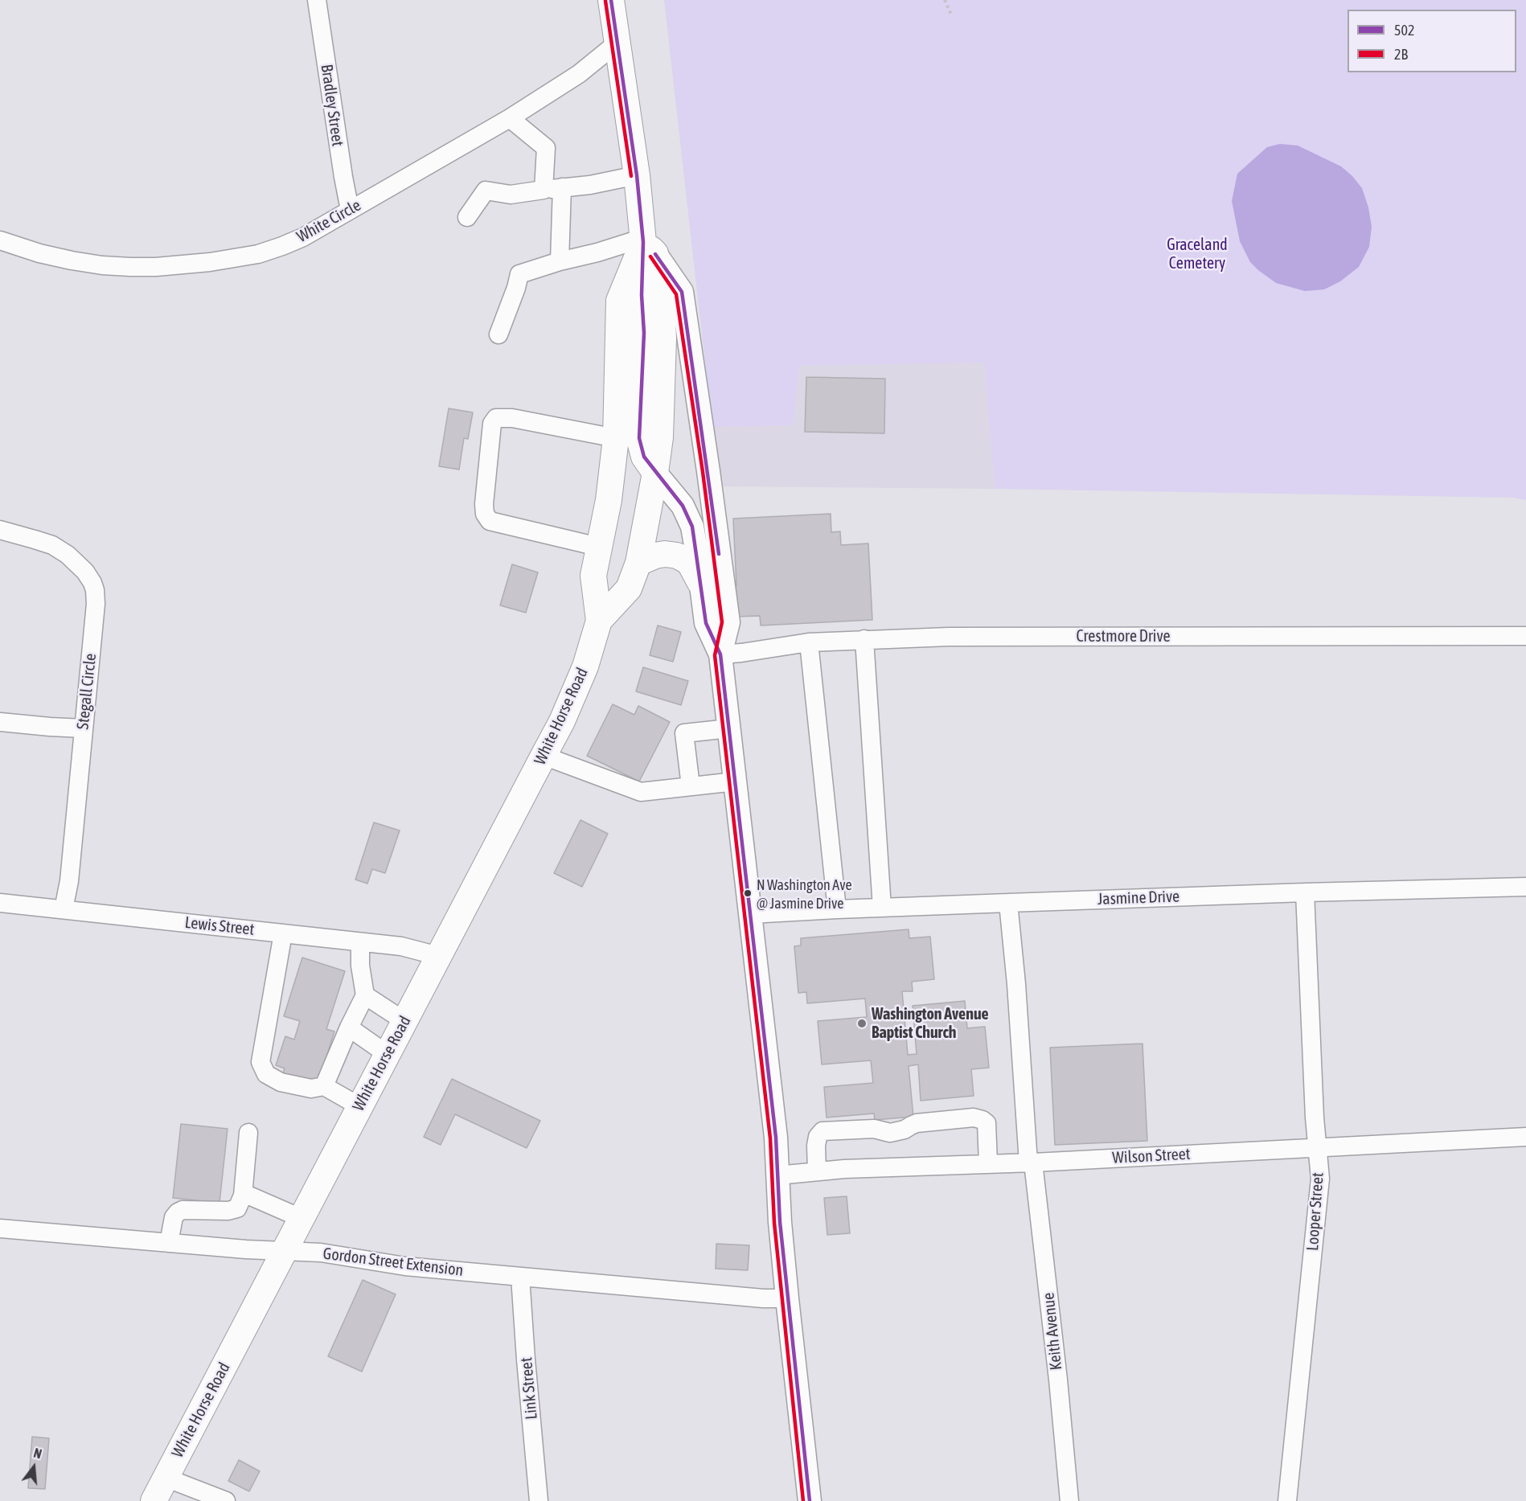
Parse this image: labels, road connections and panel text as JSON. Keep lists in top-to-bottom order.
{
  "streets": {
    "highway": ["White Horse Road"],
    "street": [
      "Bradley Street",
      "White Circle",
      "Crestmore Drive",
      "Stegall Circle",
      "Jasmine Drive",
      "Lewis Street",
      "Wilson Street",
      "Looper Street",
      "Gordon Street Extension",
      "Keith Avenue",
      "Link Street"
    ]
  },
  "crossings": [
    ["Bradley Street", "White Circle"],
    ["White Circle", "White Horse Road"],
    ["Stegall Circle", "Lewis Street"],
    ["White Horse Road", "Lewis Street"],
    ["White Horse Road", "Gordon Street Extension"],
    ["Jasmine Drive", "Looper Street"],
    ["Jasmine Drive", "Keith Avenue"],
    ["Wilson Street", "Looper Street"],
    ["Wilson Street", "Keith Avenue"],
    ["Gordon Street Extension", "Link Street"]
  ],
  "parks": ["Graceland Cemetery"],
  "places": ["N Washington Ave @ Jasmine Drive", "Washington Avenue Baptist Church"],
  "lines": ["transit line 502", "transit line 2B"],
  "legend": ["502", "2B"],
  "north": "top"
}
